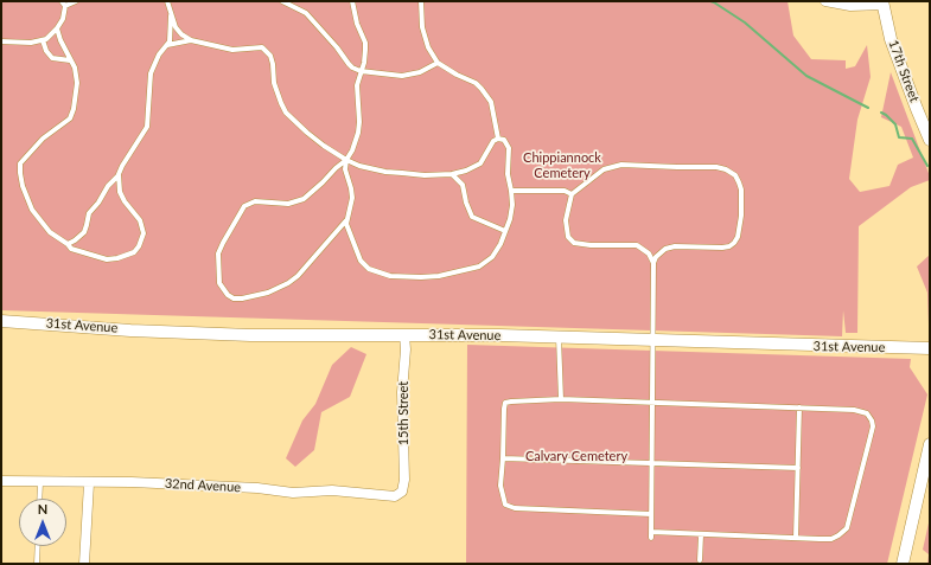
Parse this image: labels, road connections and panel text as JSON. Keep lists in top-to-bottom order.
{
  "streets": {
    "street": [
      "17th Street",
      "31st Avenue",
      "15th Street",
      "32nd Avenue"
    ]
  },
  "crossings": [
    ["31st Avenue", "15th Street"],
    ["15th Street", "32nd Avenue"]
  ],
  "parks": ["Chippiannock Cemetery", "Calvary Cemetery"],
  "north": "top"
}
